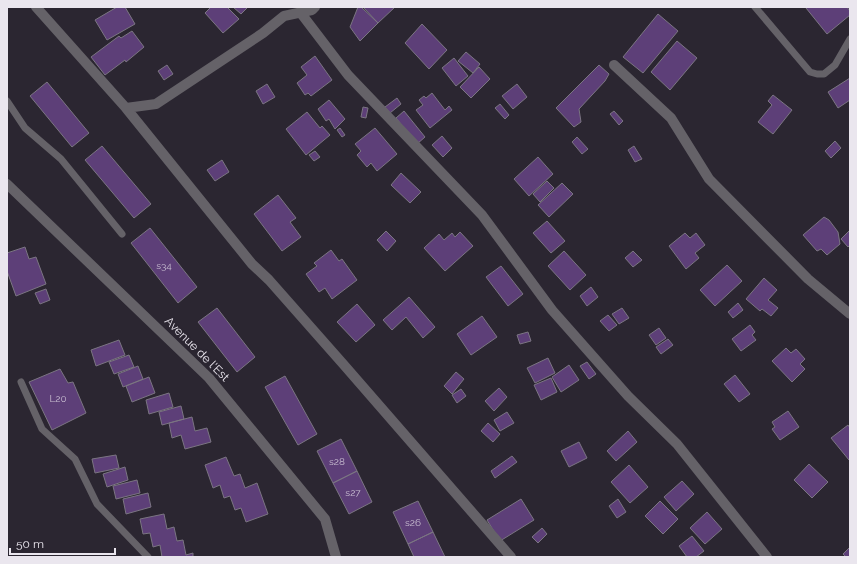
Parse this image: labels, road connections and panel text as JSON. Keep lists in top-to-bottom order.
{
  "streets": {
    "street": ["Avenue de l'Est"]
  },
  "house_numbers": [
    "s34",
    "L20",
    "s28",
    "s27",
    "s26"
  ],
  "scale_bar": "50 m"
}
